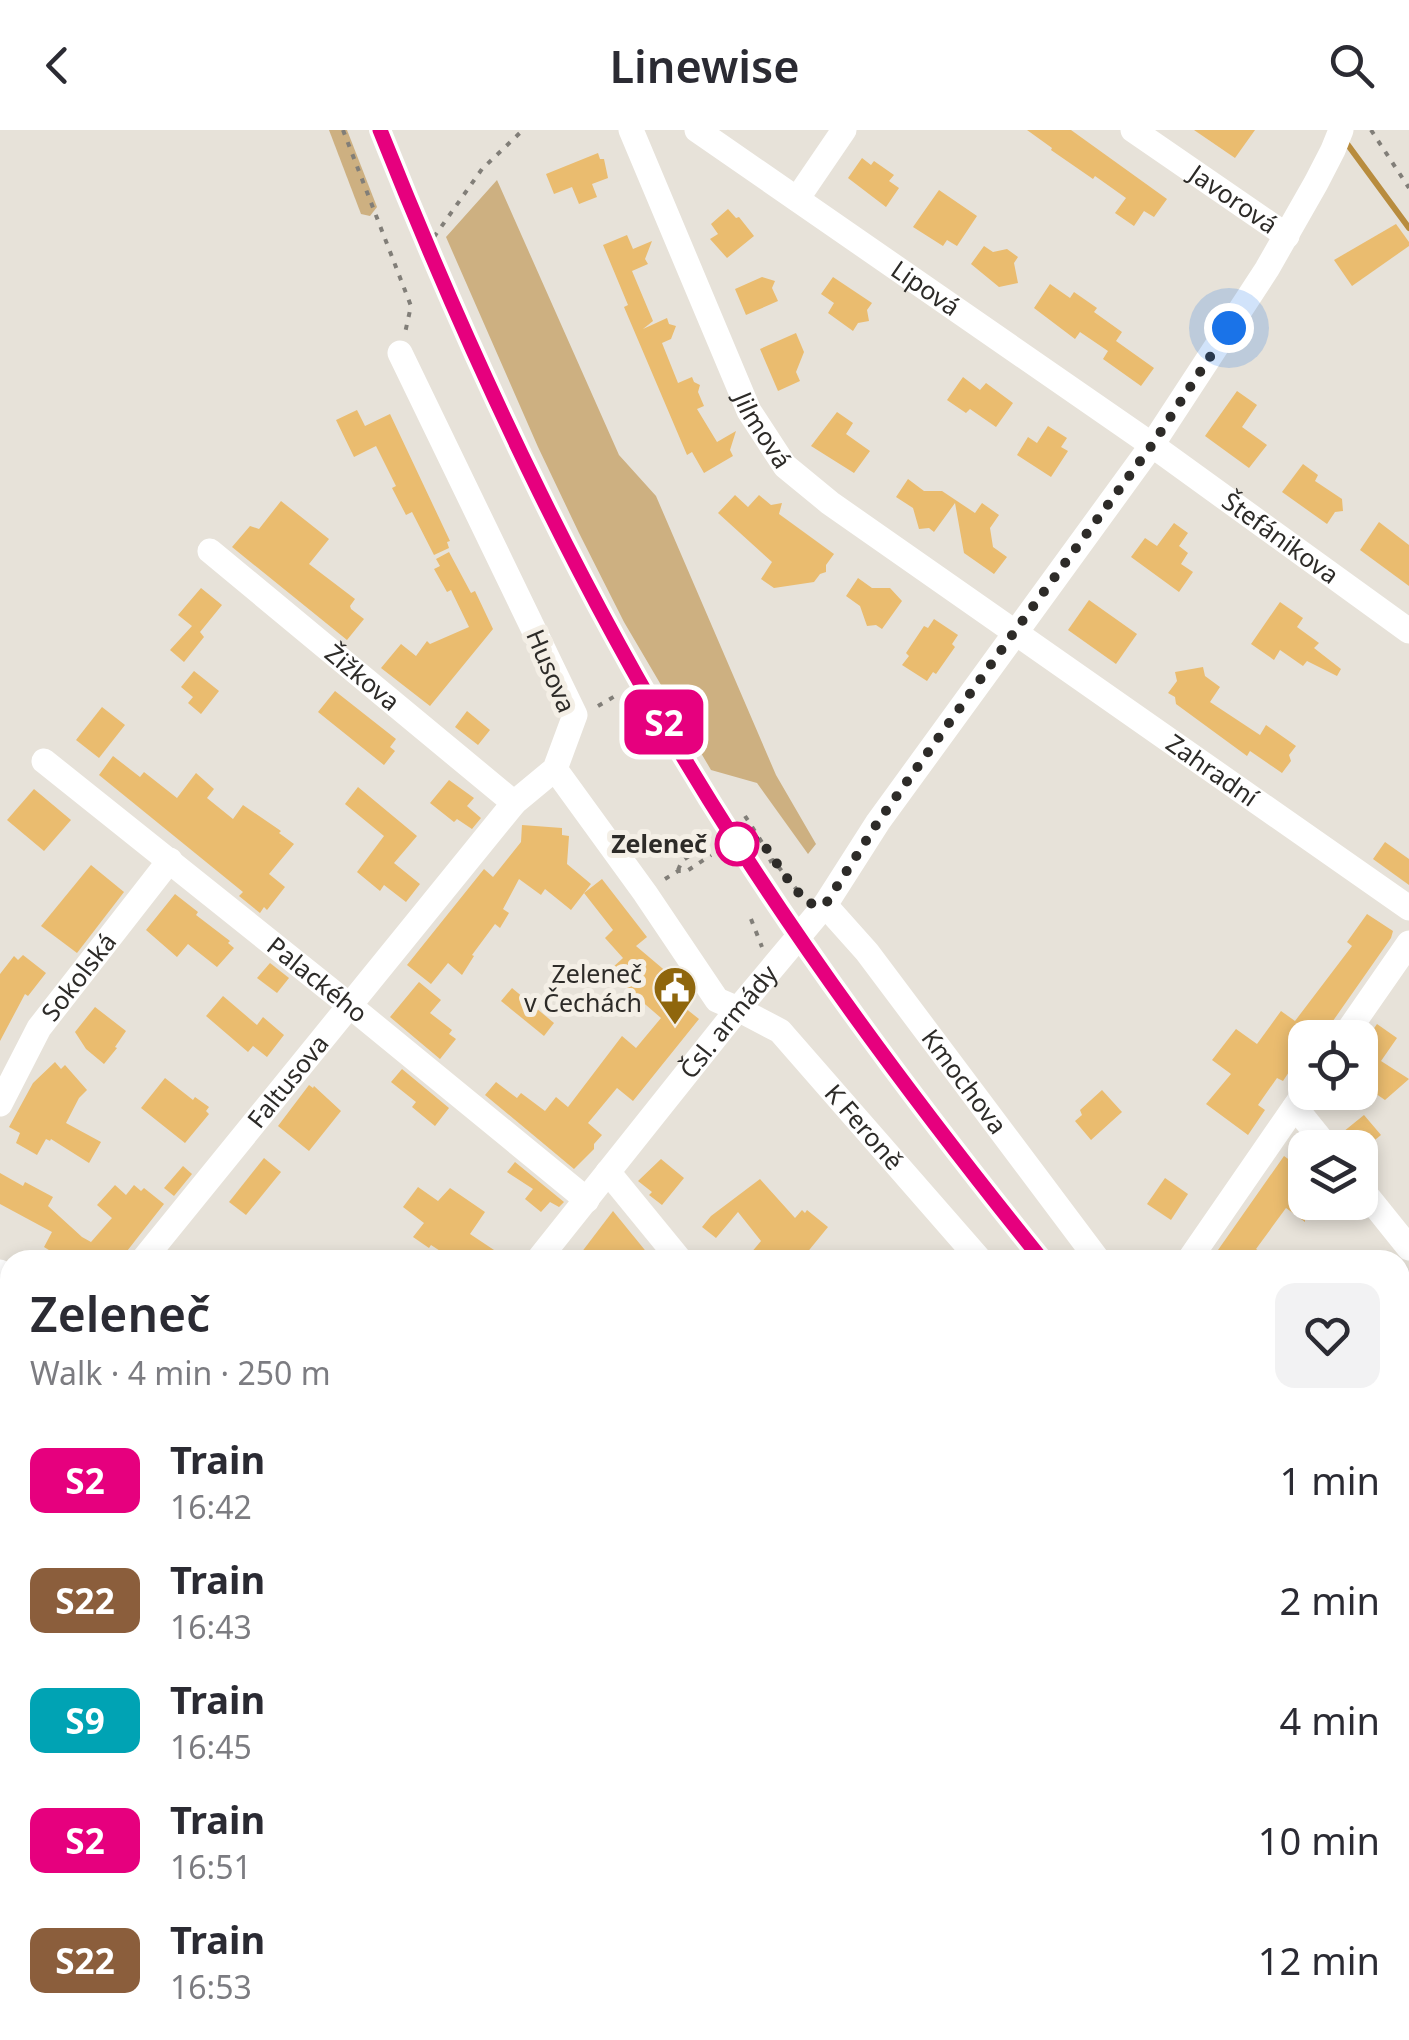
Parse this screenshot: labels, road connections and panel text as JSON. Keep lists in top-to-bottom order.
{
  "streets": {
    "street": [
      "Javorová",
      "Lipová",
      "Jilmová",
      "Štefánikova",
      "Husova",
      "Žižkova",
      "Zahradní",
      "Sokolská",
      "Palackého",
      "Čsl. armády",
      "Faltusova",
      "Kmochova",
      "K Feroně"
    ]
  },
  "crossings": [
    ["Javorová", "Čsl. armády"],
    ["Lipová", "Štefánikova"],
    ["Lipová", "Čsl. armády"],
    ["Jilmová", "Zahradní"],
    ["Jilmová", "Čsl. armády"],
    ["Štefánikova", "Čsl. armády"],
    ["Husova", "Faltusova"],
    ["Žižkova", "Faltusova"],
    ["Zahradní", "Čsl. armády"],
    ["Sokolská", "Palackého"],
    ["Palackého", "Čsl. armády"],
    ["Palackého", "Faltusova"],
    ["Čsl. armády", "Kmochova"],
    ["Čsl. armády", "K Feroně"]
  ],
  "places": {
    "other": ["Zeleneč"],
    "public building": ["Zeleneč v Čechách"]
  },
  "page": {
    "header": "Linewise",
    "on_map": "S2",
    "heading": ["Zeleneč", "Walk · 4 min · 250 m"],
    "list": [
      {
        "mark": "S2",
        "name": "Train",
        "note": "16:42",
        "value": "1 min"
      },
      {
        "mark": "S22",
        "name": "Train",
        "note": "16:43",
        "value": "2 min"
      },
      {
        "mark": "S9",
        "name": "Train",
        "note": "16:45",
        "value": "4 min"
      },
      {
        "mark": "S2",
        "name": "Train",
        "note": "16:51",
        "value": "10 min"
      },
      {
        "mark": "S22",
        "name": "Train",
        "note": "16:53",
        "value": "12 min"
      }
    ]
  }
}
